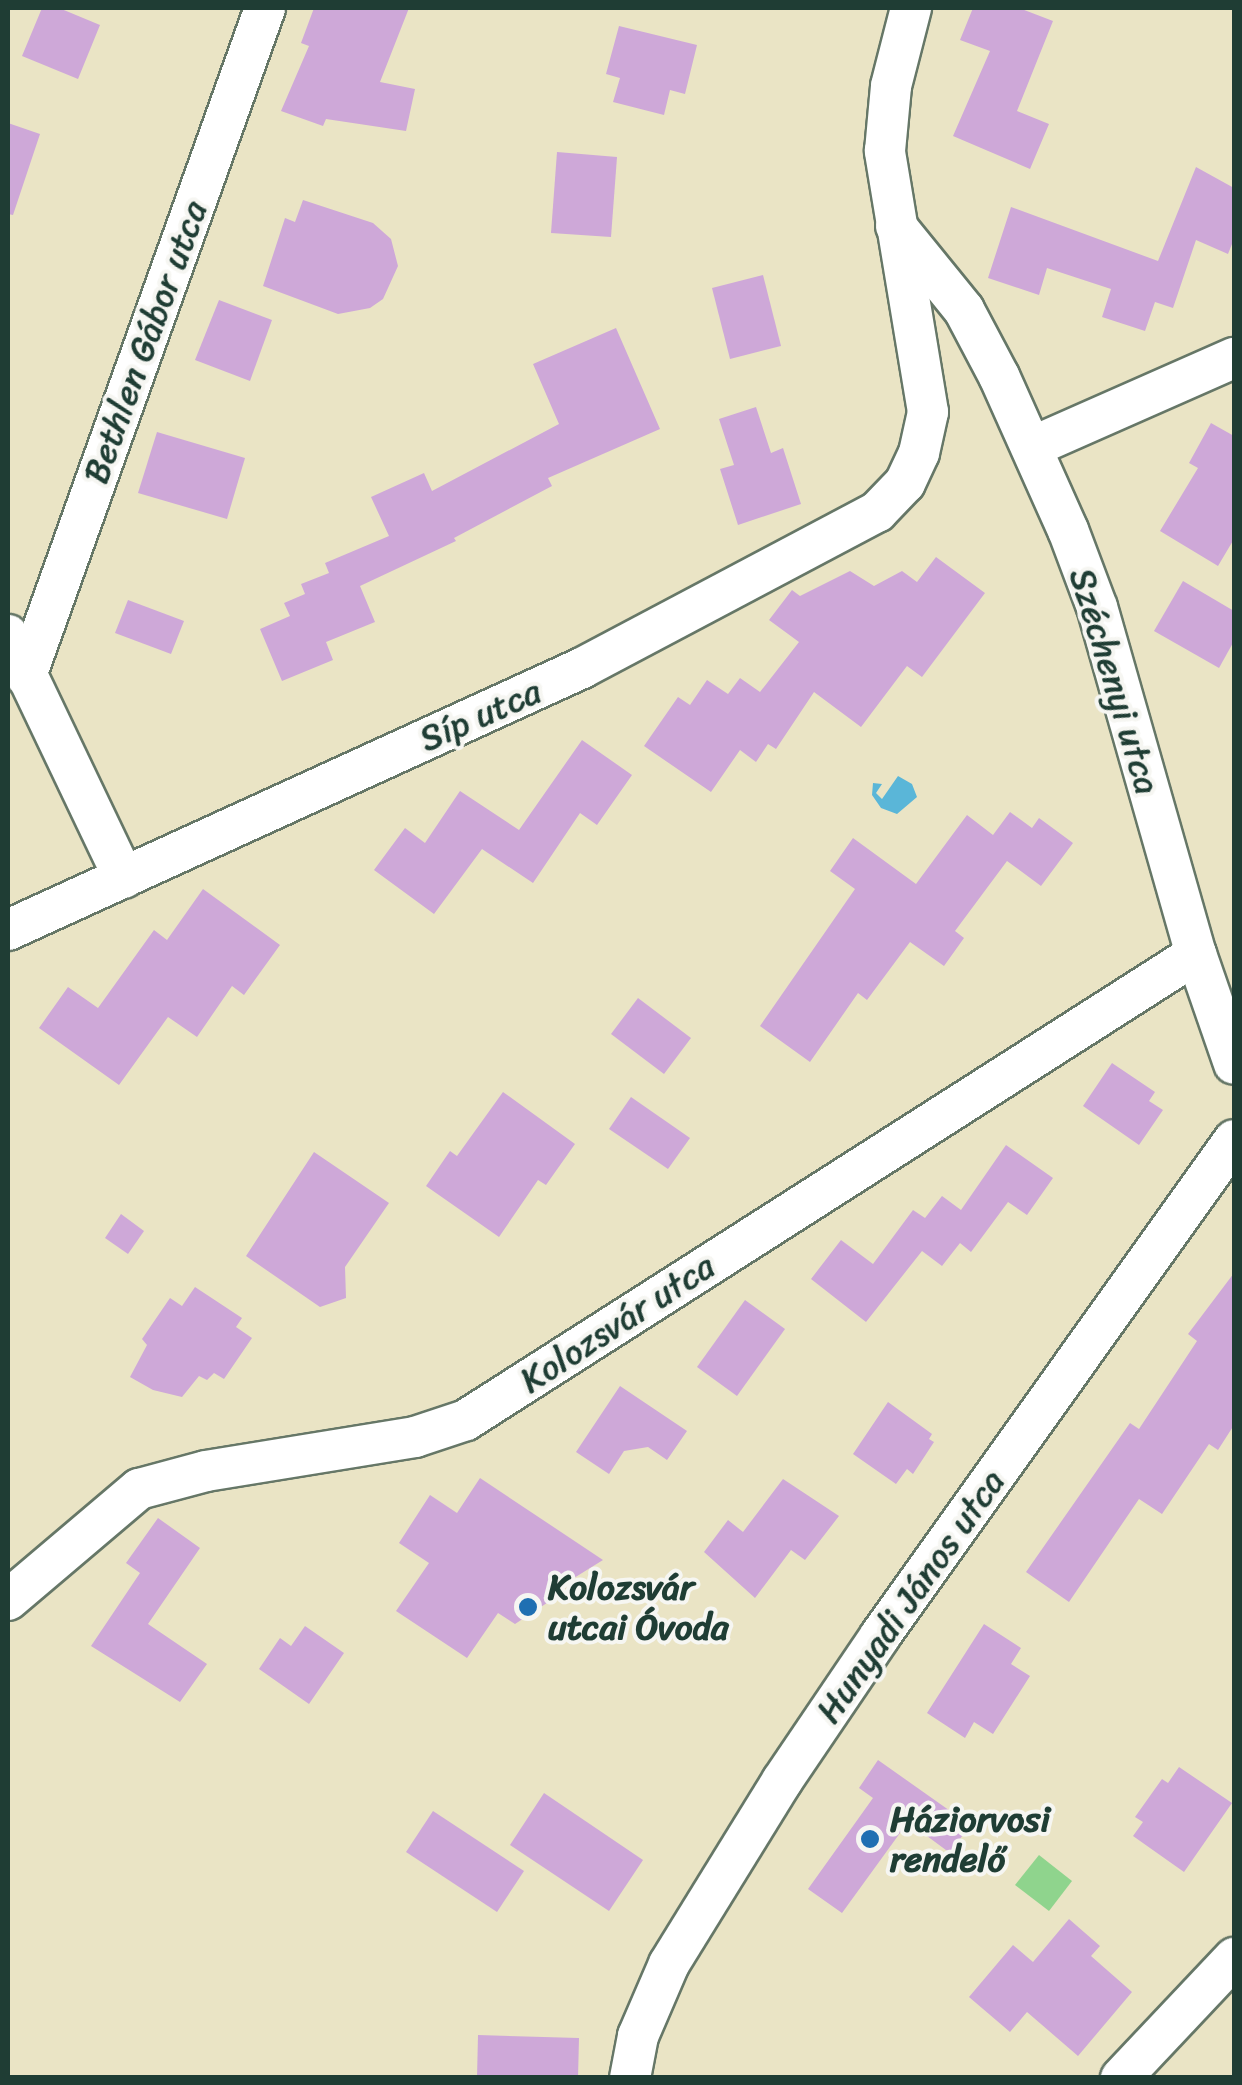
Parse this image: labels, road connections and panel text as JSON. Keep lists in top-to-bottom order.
{
  "streets": {
    "street": [
      "Bethlen Gábor utca",
      "Széchenyi utca",
      "Síp utca",
      "Kolozsvár utca",
      "Hunyadi János utca"
    ]
  },
  "crossings": [
    ["Széchenyi utca", "Kolozsvár utca"]
  ],
  "places": ["Kolozsvár utcai Óvoda", "Háziorvosi rendelő"]
}
